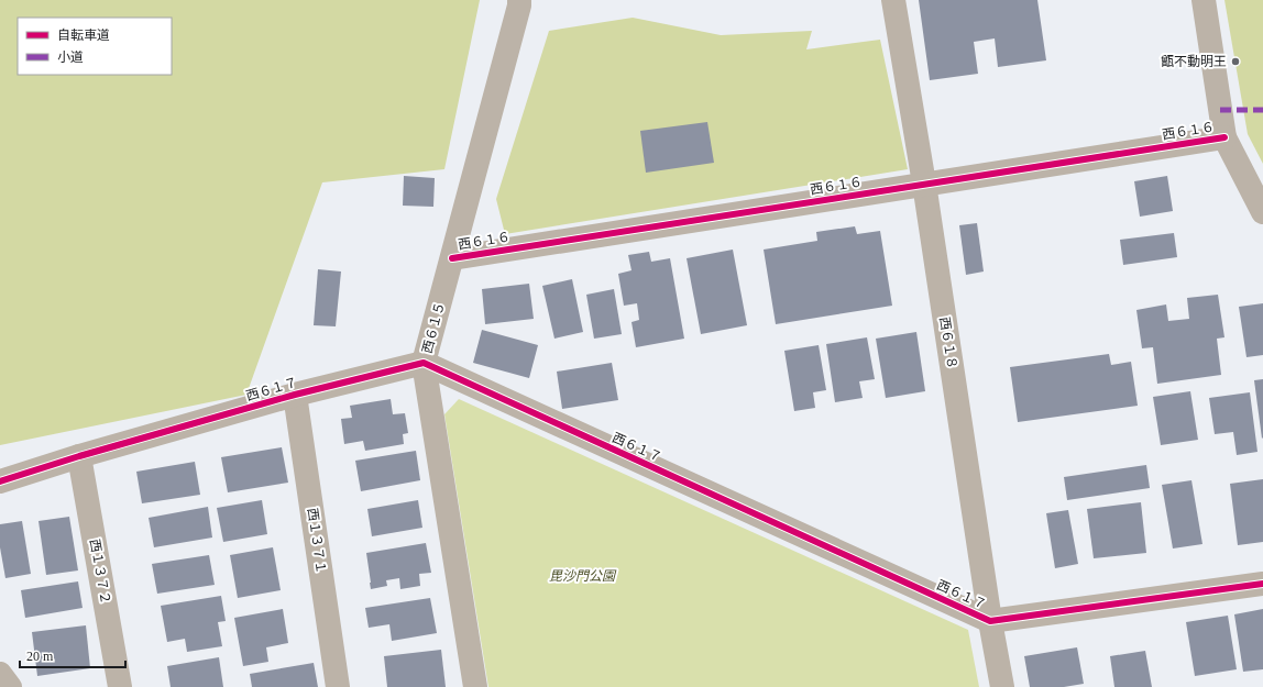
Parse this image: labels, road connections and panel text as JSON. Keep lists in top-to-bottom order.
{
  "streets": {
    "street": [
      "西６１６",
      "西６１５",
      "西６１８",
      "西６１７",
      "西１３７１",
      "西１３７２"
    ]
  },
  "crossings": [
    ["西６１６", "西６１５"],
    ["西６１６", "西６１８"],
    ["西６１５", "西６１７"],
    ["西６１８", "西６１７"],
    ["西６１７", "西１３７１"],
    ["西６１７", "西１３７２"]
  ],
  "parks": ["毘沙門公園"],
  "places": ["甑不動明王"],
  "legend": ["自転車道", "小道"],
  "scale_bar": "20 m"
}
